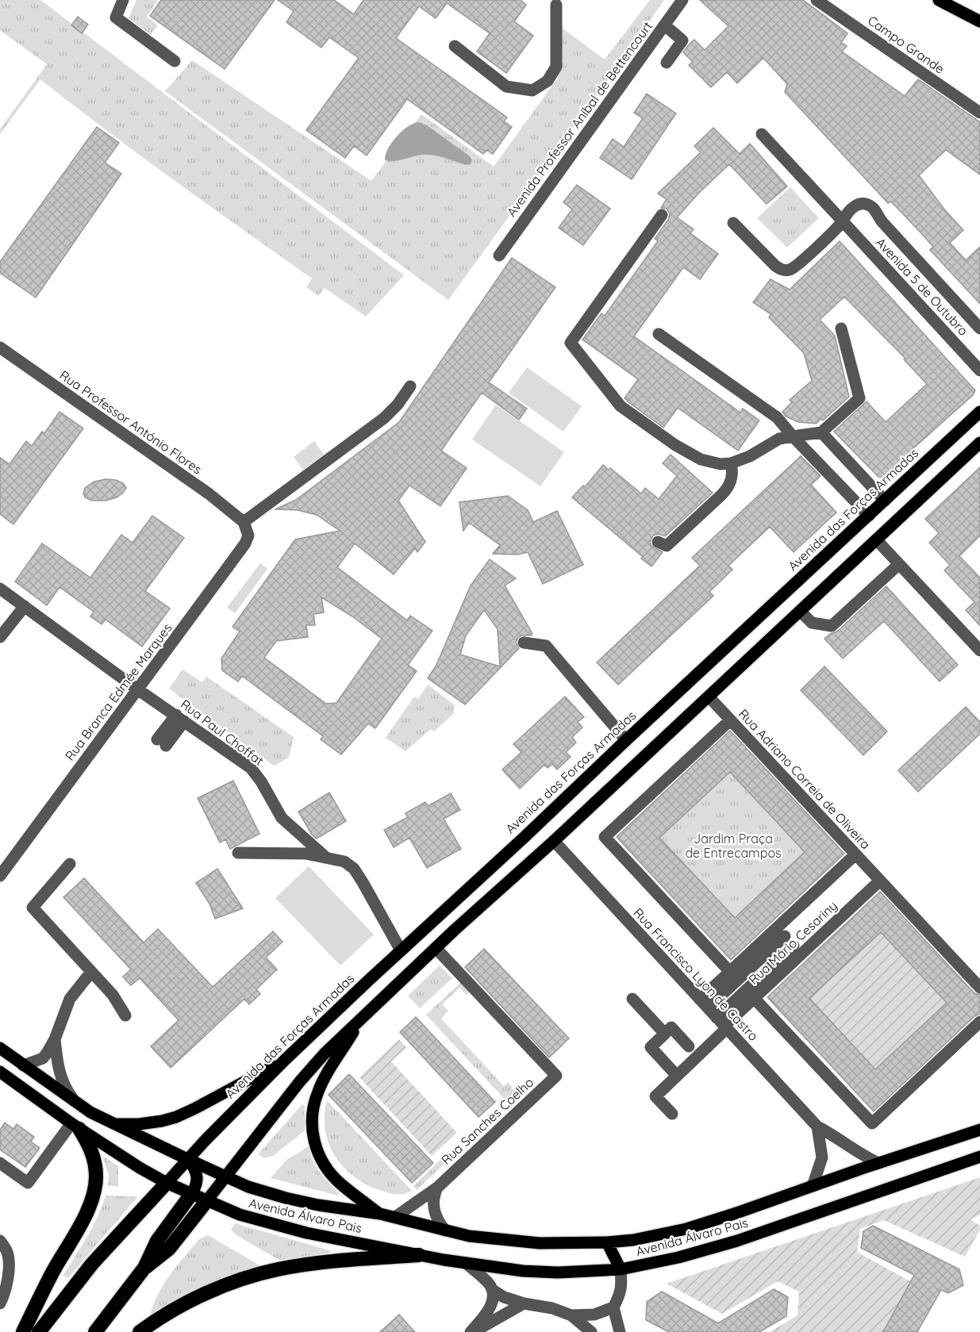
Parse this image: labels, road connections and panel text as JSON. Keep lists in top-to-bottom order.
{
  "streets": {
    "highway": ["Avenida das Forças Armadas"],
    "main road": ["Avenida Álvaro Pais"],
    "street": [
      "Campo Grande",
      "Avenida Professor Aníbal de Bettencourt",
      "Avenida 5 de Outubro",
      "Rua Professor António Flores",
      "Rua Branca Edmée Marques",
      "Rua Paul Choffat",
      "Rua Adriano Correia de Oliveira",
      "Rua Mário Cesariny",
      "Rua Francisco Lyon de Castro",
      "Rua Sanches Coelho"
    ]
  },
  "crossings": [
    ["Rua Professor António Flores", "Rua Branca Edmée Marques"],
    ["Avenida das Forças Armadas", "Avenida Álvaro Pais"],
    ["Rua Branca Edmée Marques", "Rua Paul Choffat"],
    ["Rua Adriano Correia de Oliveira", "Rua Mário Cesariny"],
    ["Rua Mário Cesariny", "Rua Francisco Lyon de Castro"],
    ["Rua Francisco Lyon de Castro", "Avenida Álvaro Pais"],
    ["Rua Sanches Coelho", "Avenida Álvaro Pais"]
  ],
  "parks": ["Jardim Praça de Entrecampos"]
}
